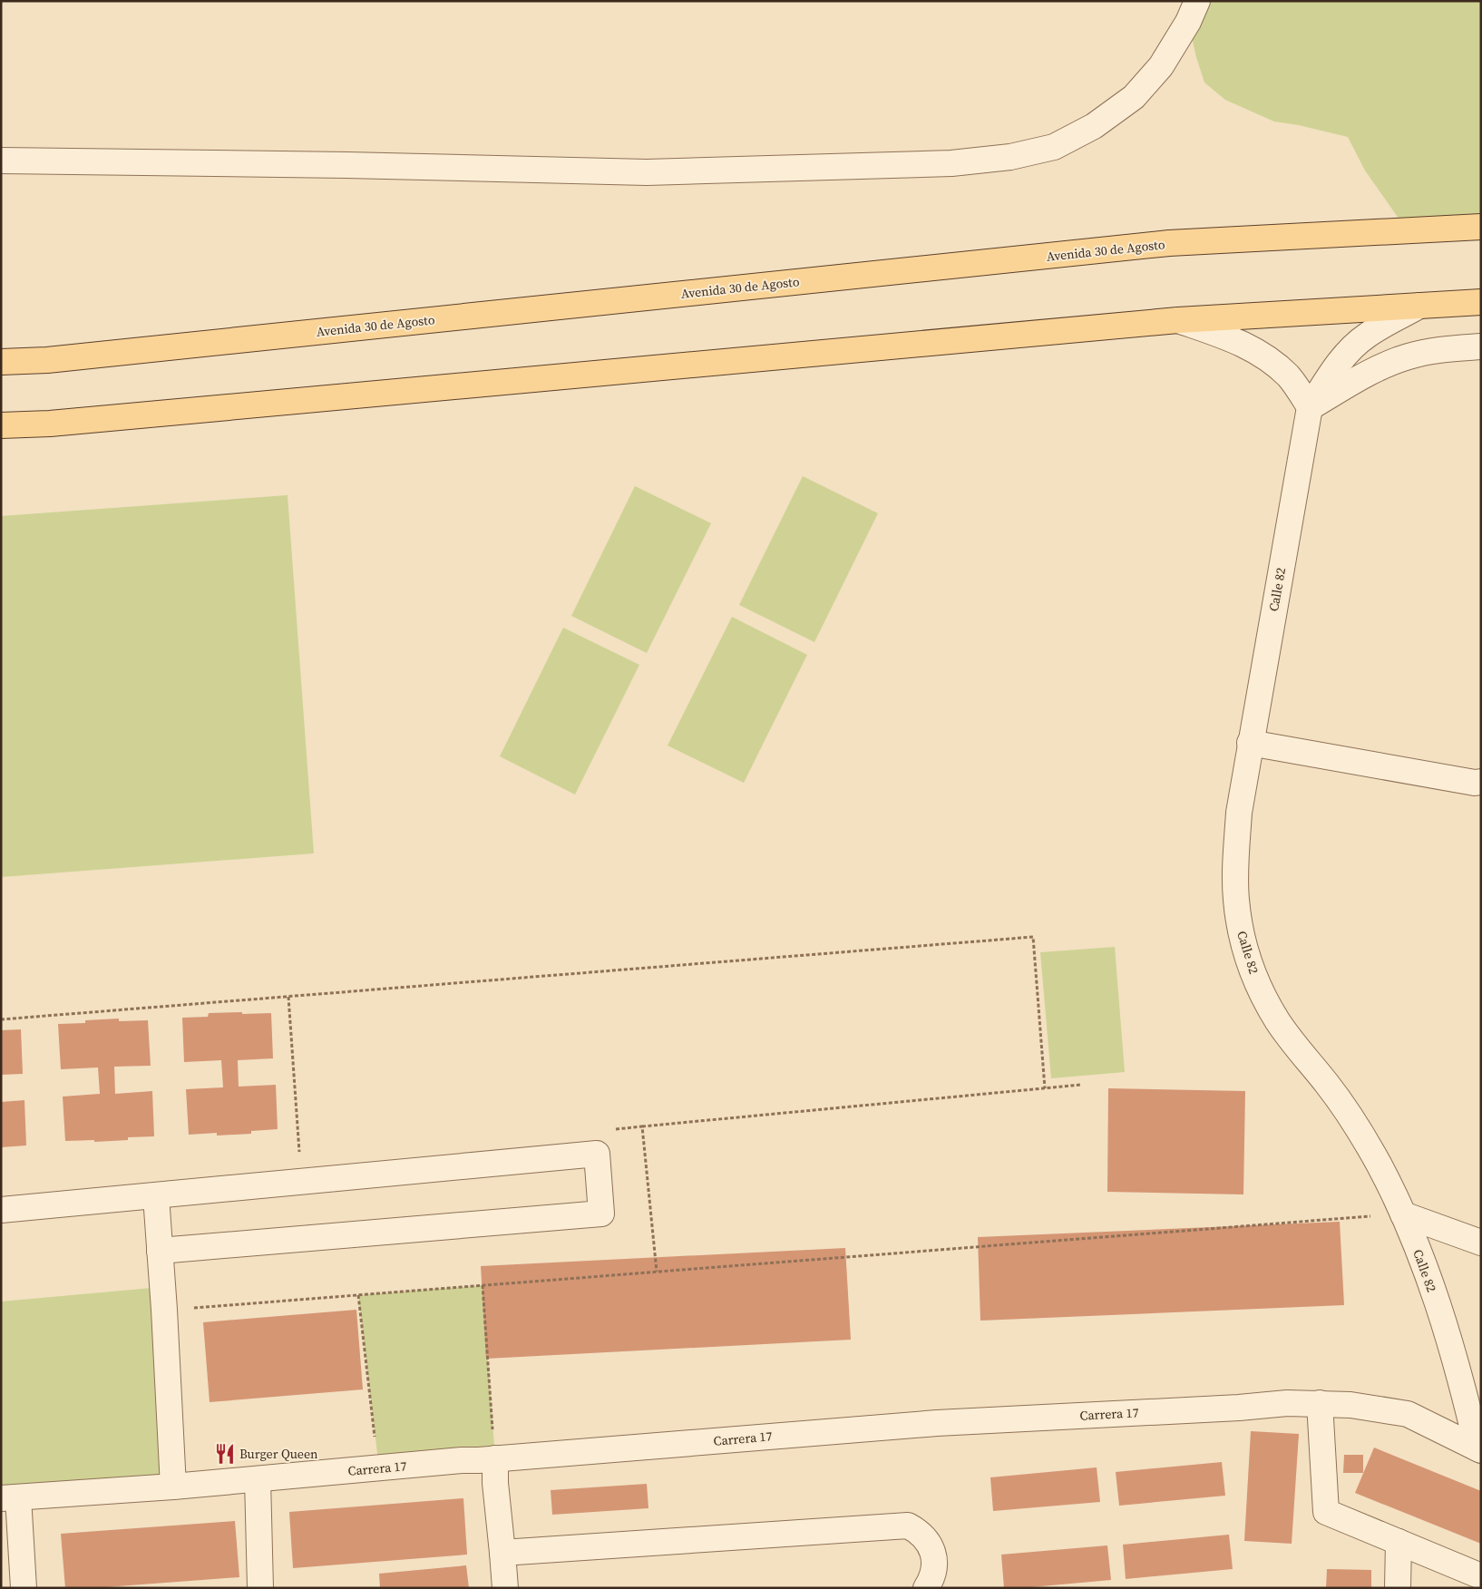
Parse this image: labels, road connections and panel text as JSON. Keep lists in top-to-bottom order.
{
  "streets": {
    "main road": ["Avenida 30 de Agosto"],
    "street": ["Calle 82", "Carrera 17"]
  },
  "crossings": [
    ["Calle 82", "Carrera 17"]
  ],
  "places": {
    "restaurant": ["Burger Queen"]
  }
}
